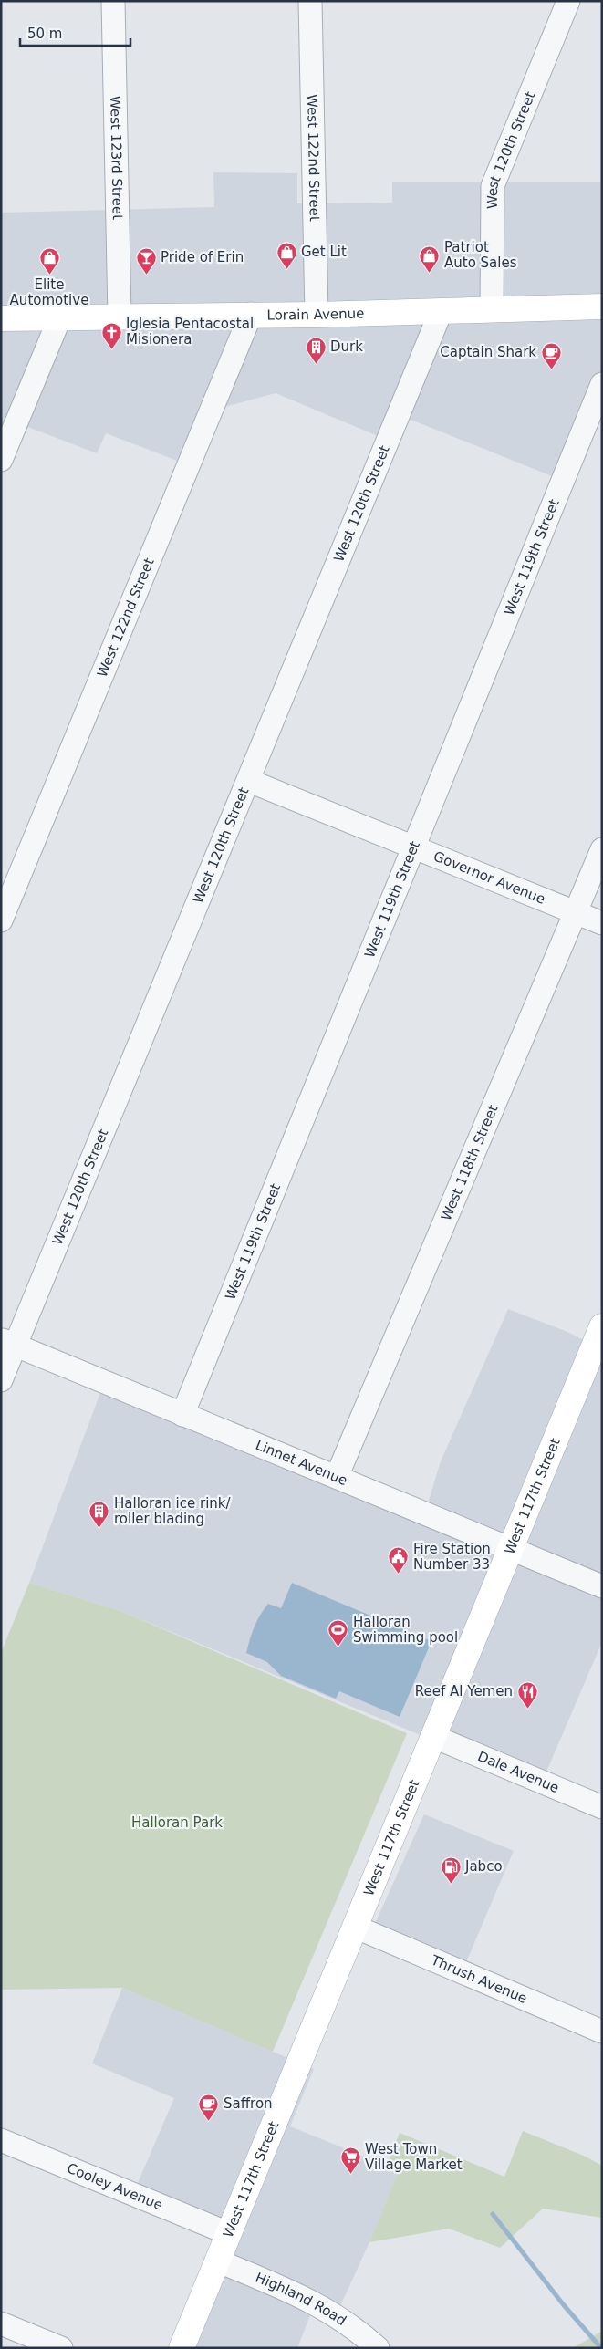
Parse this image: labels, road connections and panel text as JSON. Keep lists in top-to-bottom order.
{
  "streets": {
    "main road": ["Lorain Avenue", "West 117th Street"],
    "street": [
      "West 120th Street",
      "West 123rd Street",
      "West 122nd Street",
      "West 119th Street",
      "Governor Avenue",
      "West 118th Street",
      "Linnet Avenue",
      "Dale Avenue",
      "Thrush Avenue",
      "Cooley Avenue",
      "Highland Road"
    ]
  },
  "crossings": [
    ["West 120th Street", "Lorain Avenue"],
    ["West 120th Street", "Governor Avenue"],
    ["West 120th Street", "Linnet Avenue"],
    ["West 123rd Street", "Lorain Avenue"],
    ["West 122nd Street", "Lorain Avenue"],
    ["West 119th Street", "Governor Avenue"],
    ["West 119th Street", "Linnet Avenue"],
    ["Governor Avenue", "West 118th Street"],
    ["West 118th Street", "Linnet Avenue"],
    ["Linnet Avenue", "West 117th Street"],
    ["West 117th Street", "Dale Avenue"],
    ["West 117th Street", "Thrush Avenue"],
    ["West 117th Street", "Cooley Avenue"],
    ["West 117th Street", "Highland Road"]
  ],
  "parks": ["Halloran Park"],
  "places": {
    "shop": ["Get Lit", "Patriot Auto Sales", "Elite Automotive"],
    "bar": ["Pride of Erin"],
    "church": ["Iglesia Pentacostal Misionera"],
    "building": ["Durk", "Halloran ice rink/ roller blading"],
    "cafe": ["Captain Shark", "Saffron"],
    "public building": ["Fire Station Number 33"],
    "sports": ["Halloran Swimming pool"],
    "restaurant": ["Reef Al Yemen"],
    "fuel station": ["Jabco"],
    "supermarket": ["West Town Village Market"]
  },
  "scale_bar": "50 m"
}
